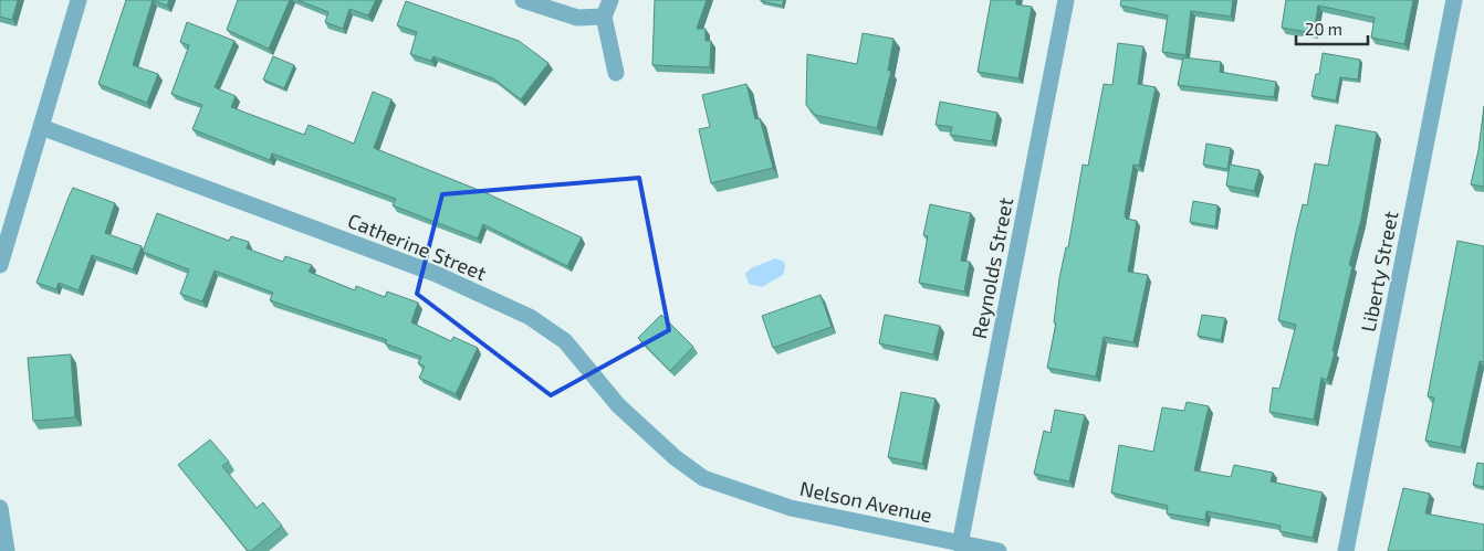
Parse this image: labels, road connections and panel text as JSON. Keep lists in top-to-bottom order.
{
  "streets": {
    "street": [
      "Catherine Street",
      "Reynolds Street",
      "Liberty Street",
      "Nelson Avenue"
    ]
  },
  "crossings": [
    ["Catherine Street", "Nelson Avenue"],
    ["Reynolds Street", "Nelson Avenue"]
  ],
  "scale_bar": "20 m"
}
